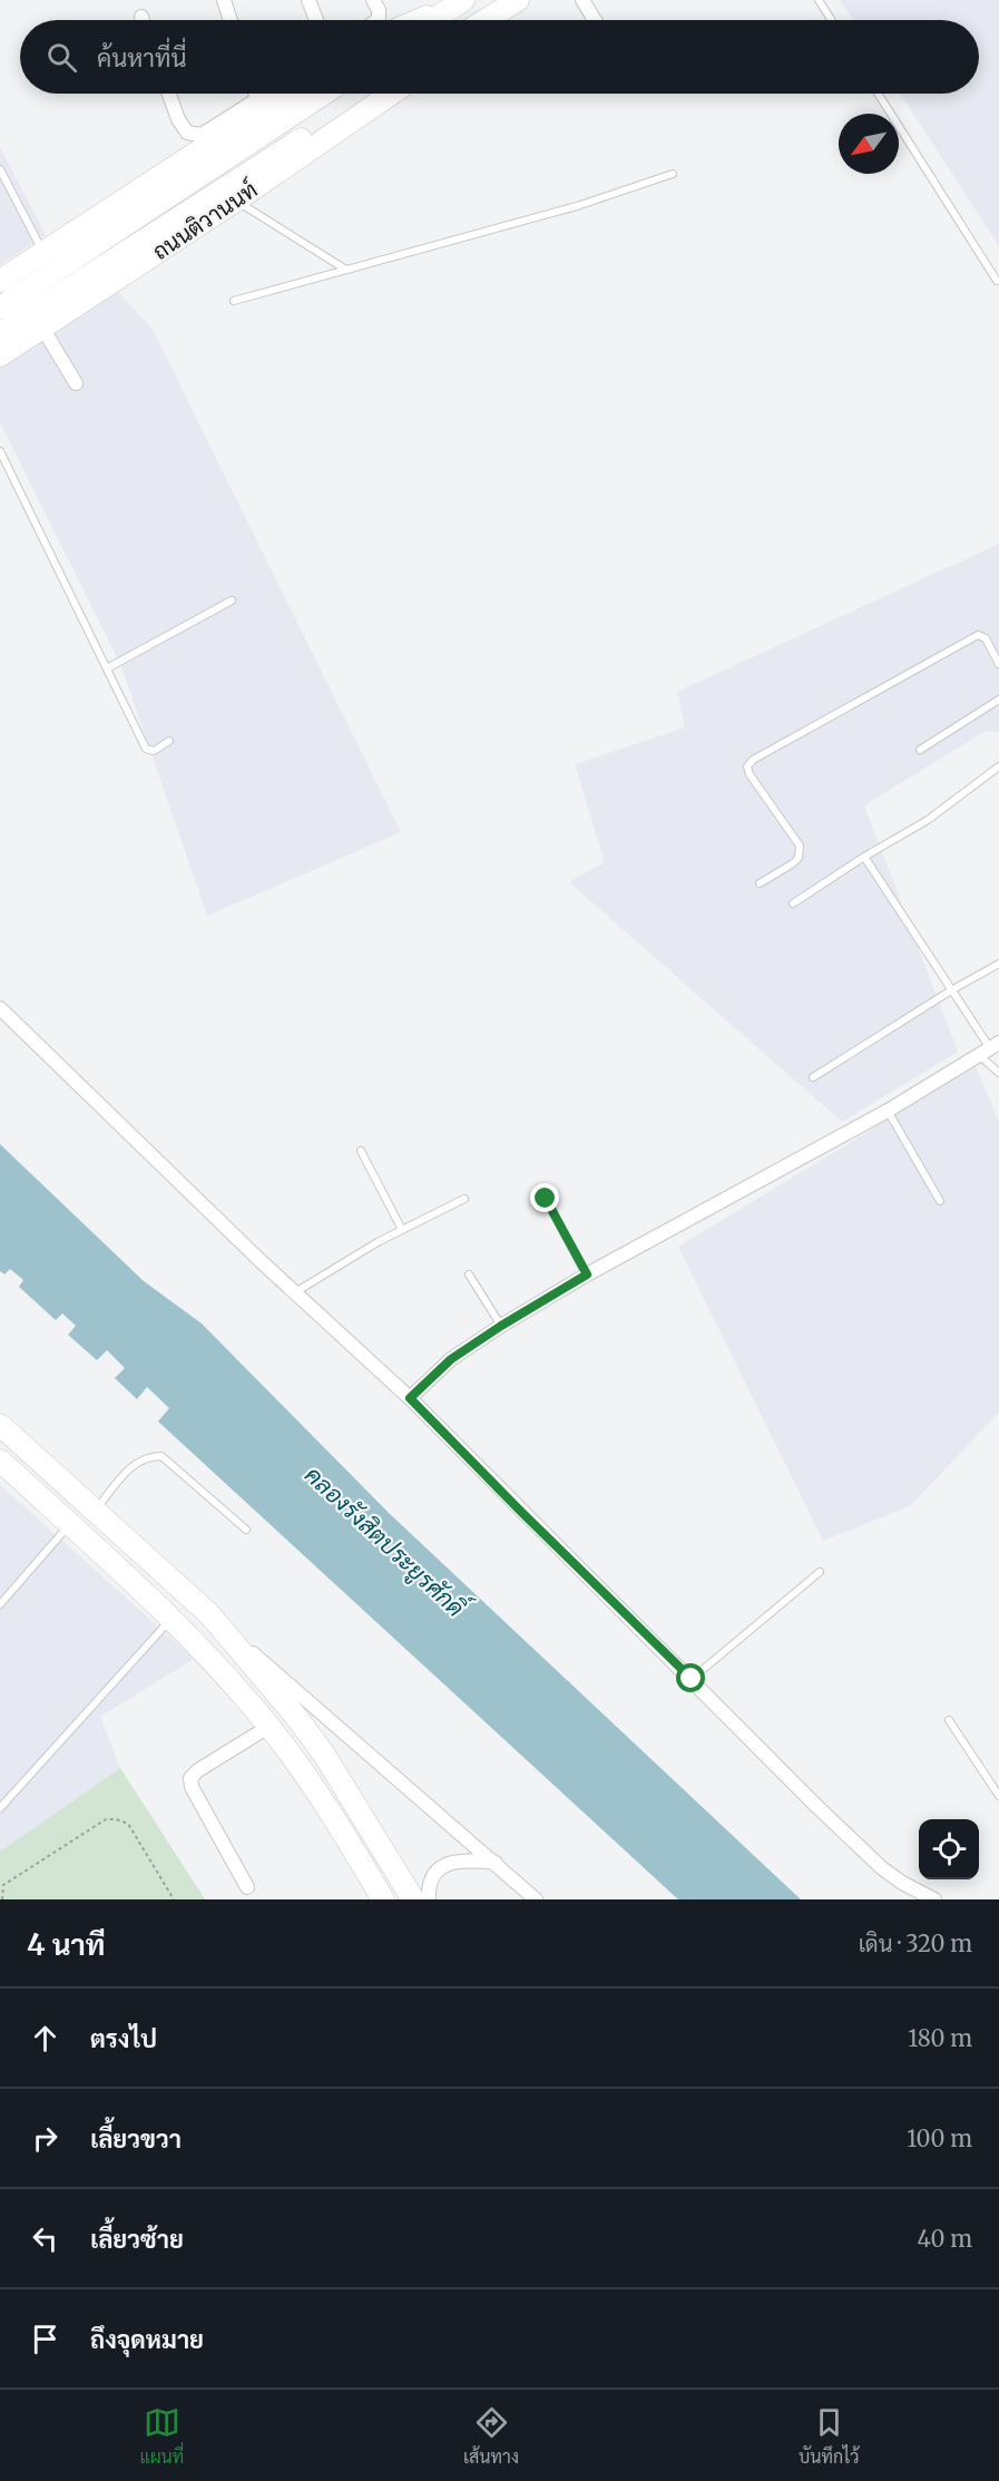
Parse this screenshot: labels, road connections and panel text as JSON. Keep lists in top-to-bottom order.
{
  "streets": {
    "main road": ["ถนนติวานนท์"]
  },
  "water": ["คลองรังสิตประยูรศักดิ์"],
  "north": "bottom left",
  "page": {
    "search": "ค้นหาที่นี่",
    "heading": ["4 นาที", "เดิน · 320 m"],
    "list": [
      ["ตรงไป", "180 m"],
      ["เลี้ยวขวา", "100 m"],
      ["เลี้ยวซ้าย", "40 m"],
      "ถึงจุดหมาย"
    ],
    "nav": ["แผนที่", "เส้นทาง", "บันทึกไว้"]
  }
}
